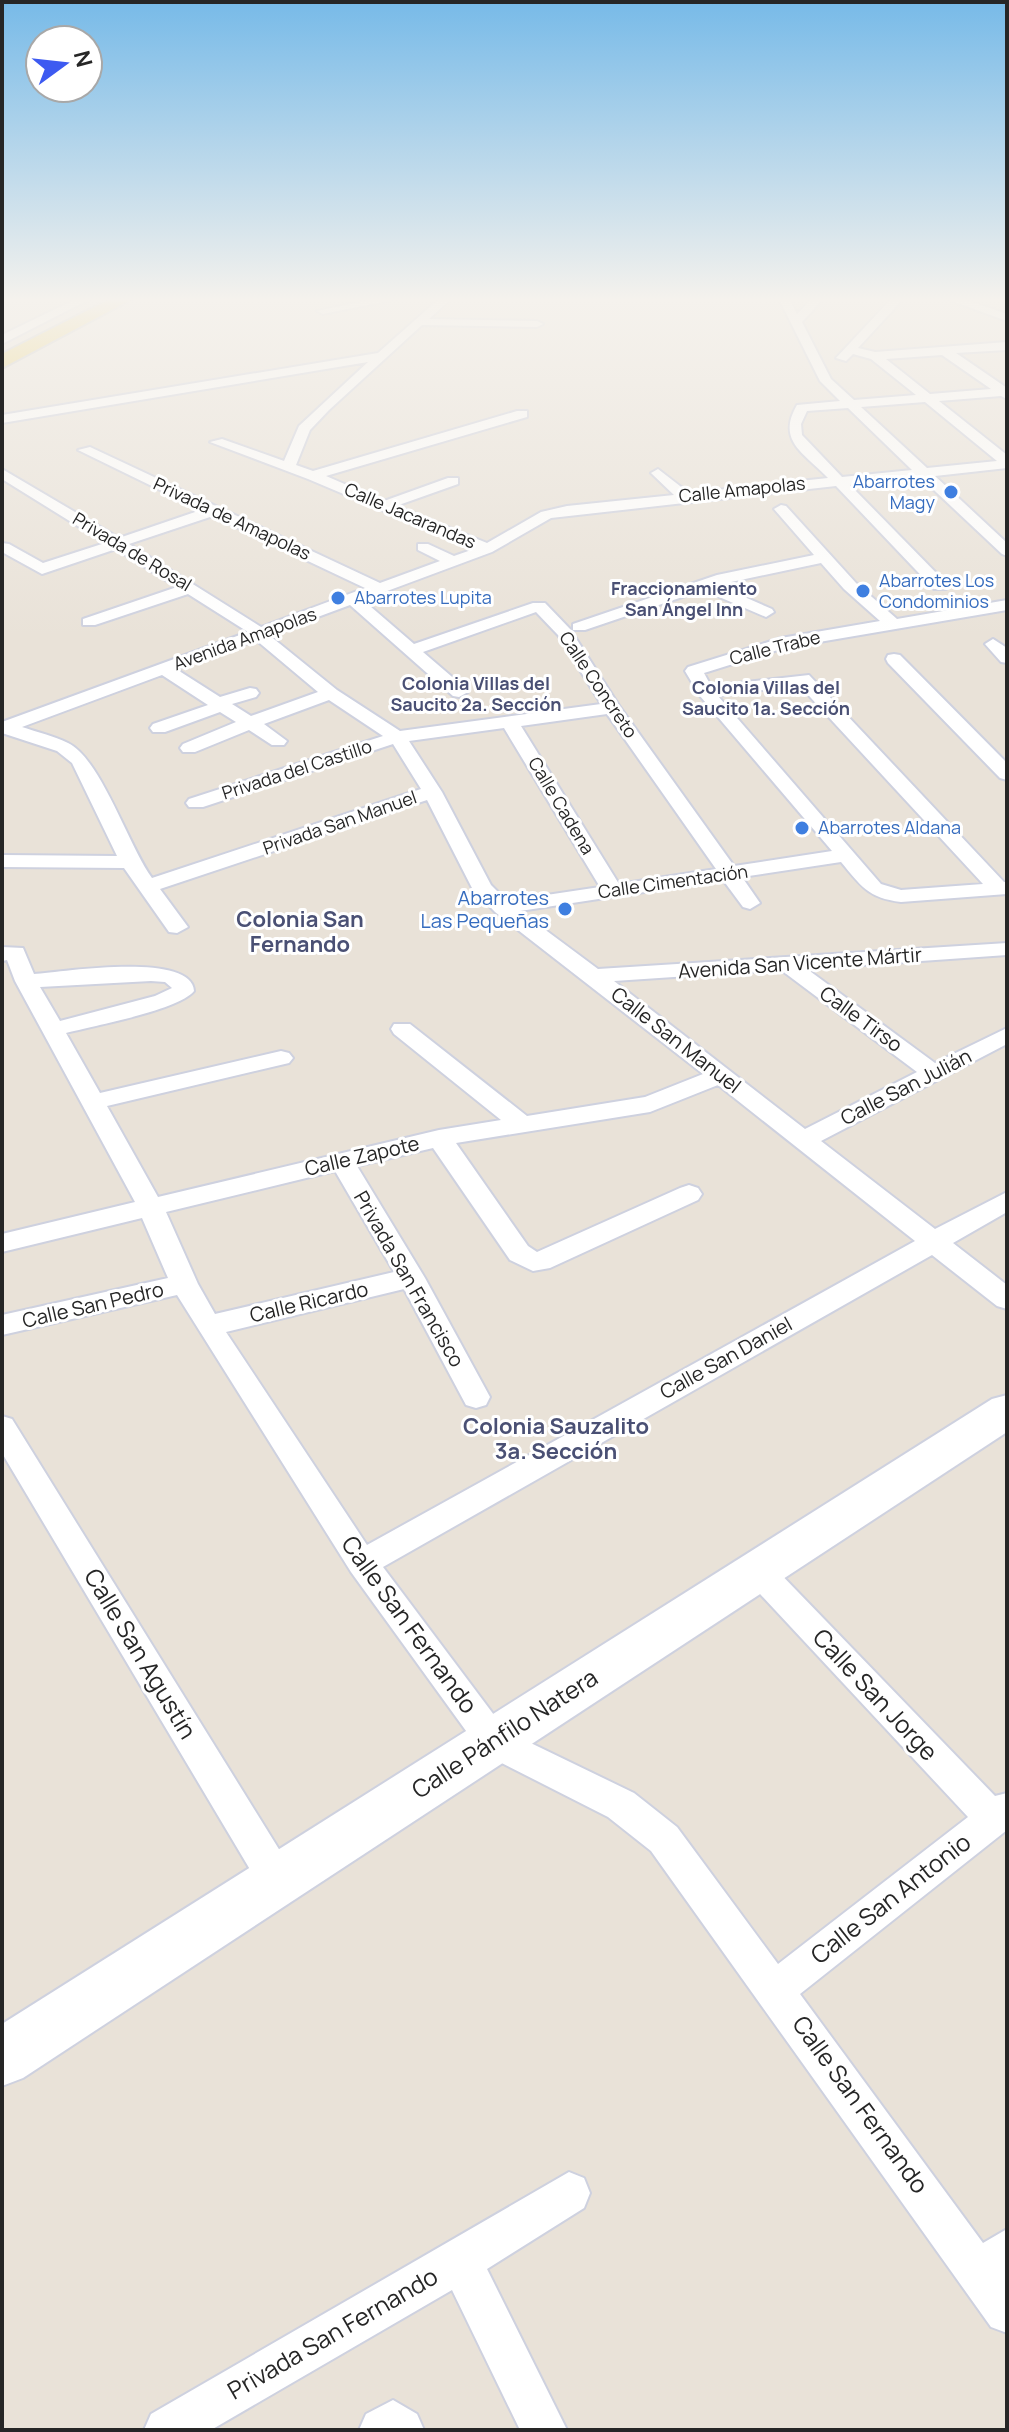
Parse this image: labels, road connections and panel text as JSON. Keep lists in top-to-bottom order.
{
  "streets": {
    "main road": ["Calle Pánfilo Natera"],
    "street": [
      "Calle Amapolas",
      "Calle Jacarandas",
      "Privada de Amapolas",
      "Privada de Rosal",
      "Avenida Amapolas",
      "Calle Trabe",
      "Calle Concreto",
      "Privada del Castillo",
      "Calle Cadena",
      "Privada San Manuel",
      "Calle Cimentación",
      "Avenida San Vicente Mártir",
      "Calle Tirso",
      "Calle San Manuel",
      "Calle San Julián",
      "Calle Zapote",
      "Privada San Francisco",
      "Calle Ricardo",
      "Calle San Pedro",
      "Calle San Daniel",
      "Calle San Fernando",
      "Calle San Agustín",
      "Calle San Jorge",
      "Calle San Antonio",
      "Privada San Fernando"
    ]
  },
  "crossings": [
    ["Calle Amapolas", "Calle Jacarandas"],
    ["Calle Amapolas", "Avenida Amapolas"],
    ["Calle Jacarandas", "Avenida Amapolas"],
    ["Privada de Amapolas", "Avenida Amapolas"],
    ["Privada de Rosal", "Avenida Amapolas"],
    ["Privada de Rosal", "Privada del Castillo"],
    ["Privada de Rosal", "Calle San Manuel"],
    ["Calle Concreto", "Privada del Castillo"],
    ["Calle Concreto", "Calle Cimentación"],
    ["Privada del Castillo", "Calle Cadena"],
    ["Privada del Castillo", "Calle San Manuel"],
    ["Calle Cadena", "Calle Cimentación"],
    ["Privada San Manuel", "Calle San Manuel"],
    ["Calle Cimentación", "Calle San Manuel"],
    ["Avenida San Vicente Mártir", "Calle Tirso"],
    ["Avenida San Vicente Mártir", "Calle San Manuel"],
    ["Calle Tirso", "Calle San Julián"],
    ["Calle San Manuel", "Calle San Julián"],
    ["Calle San Manuel", "Calle Zapote"],
    ["Calle San Manuel", "Calle San Daniel"],
    ["Calle Zapote", "Privada San Francisco"],
    ["Calle Zapote", "Calle San Fernando"],
    ["Privada San Francisco", "Calle Ricardo"],
    ["Calle Ricardo", "Calle San Fernando"],
    ["Calle San Pedro", "Calle San Fernando"],
    ["Calle San Daniel", "Calle San Fernando"],
    ["Calle San Fernando", "Calle Pánfilo Natera"],
    ["Calle San Fernando", "Calle San Antonio"],
    ["Calle San Agustín", "Calle Pánfilo Natera"],
    ["Calle San Jorge", "Calle Pánfilo Natera"],
    ["Calle San Jorge", "Calle San Antonio"]
  ],
  "districts": [
    "Fraccionamiento San Ángel Inn",
    "Colonia Villas del Saucito 2a. Sección",
    "Colonia Villas del Saucito 1a. Sección",
    "Colonia San Fernando",
    "Colonia Sauzalito 3a. Sección"
  ],
  "places": [
    "Abarrotes Magy",
    "Abarrotes Los Condominios",
    "Abarrotes Lupita",
    "Abarrotes Aldana",
    "Abarrotes Las Pequeñas"
  ],
  "north": "right"
}
